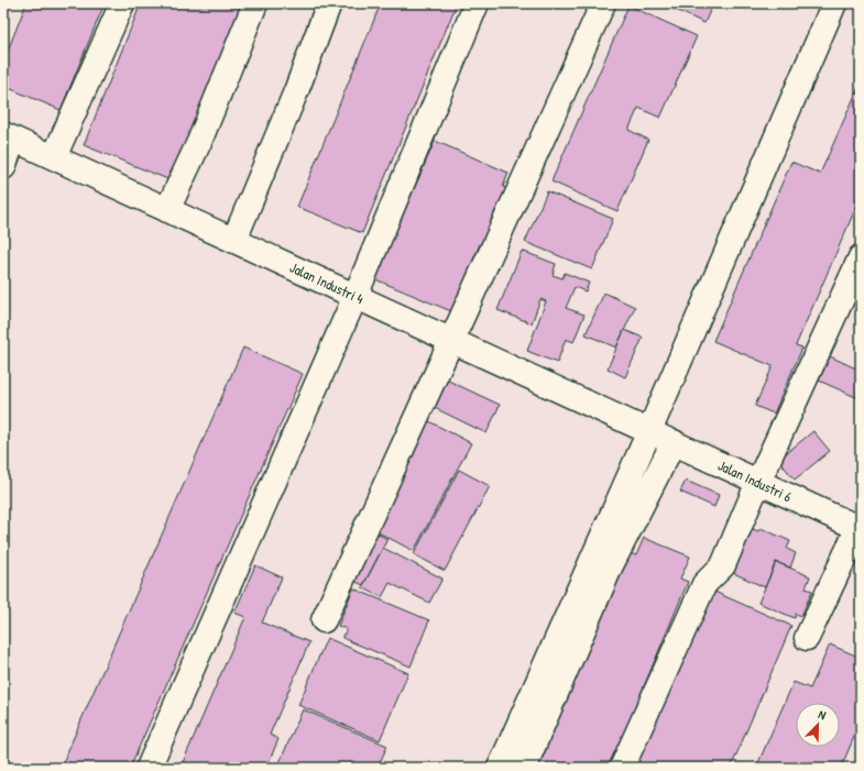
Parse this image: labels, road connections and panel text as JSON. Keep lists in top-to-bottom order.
{
  "streets": {
    "street": ["Jalan Industri 4", "Jalan Industri 6"]
  },
  "crossings": [
    ["Jalan Industri 4", "Jalan Industri 6"]
  ],
  "north": "top right"
}
